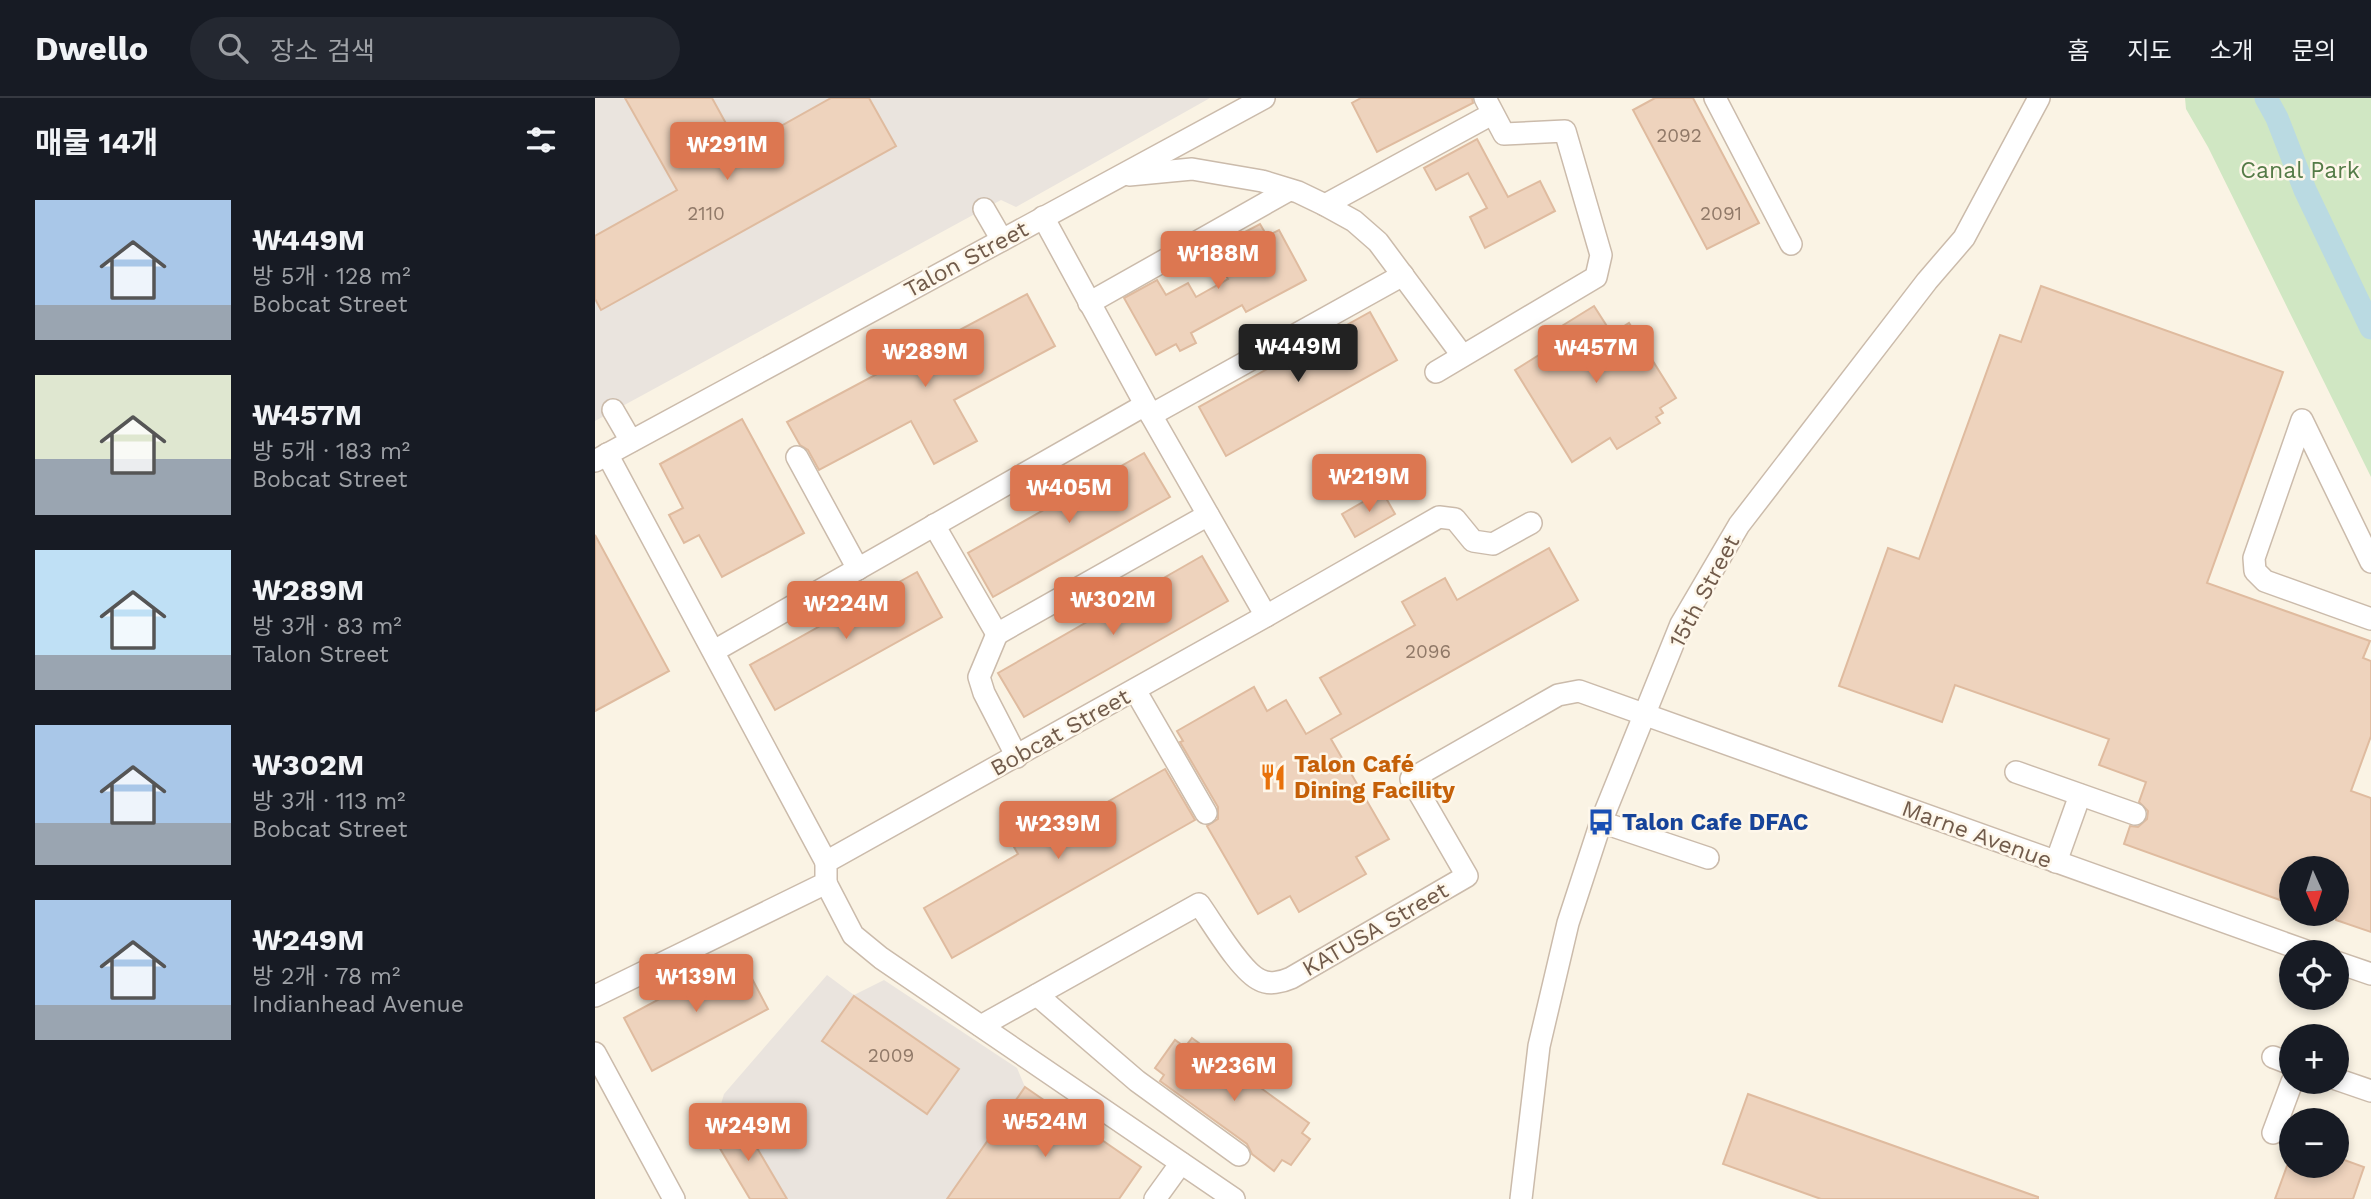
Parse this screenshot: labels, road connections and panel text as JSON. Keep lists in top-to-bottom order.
{
  "streets": {
    "street": [
      "Talon Street",
      "15th Street",
      "Bobcat Street",
      "Marne Avenue",
      "KATUSA Street"
    ]
  },
  "crossings": [
    ["15th Street", "Marne Avenue"],
    ["15th Street", "KATUSA Street"],
    ["Marne Avenue", "KATUSA Street"]
  ],
  "parks": ["Canal Park"],
  "places": {
    "restaurant": ["Talon Café Dining Facility"],
    "bus stop": ["Talon Cafe DFAC"]
  },
  "house_numbers": [
    "2092",
    "2110",
    "2091",
    "2096",
    "2009"
  ],
  "north": "bottom",
  "page": {
    "header": "Dwello",
    "search": "장소 검색",
    "nav": [
      "홈",
      "지도",
      "소개",
      "문의"
    ],
    "heading": "매물 14개",
    "price": [
      "₩291M",
      "₩188M",
      "₩449M",
      "₩457M",
      "₩289M",
      "₩219M",
      "₩405M",
      "₩302M",
      "₩224M",
      "₩239M",
      "₩139M",
      "₩236M",
      "₩524M",
      "₩249M"
    ],
    "list": [
      {
        "name": "₩449M",
        "note": "방 5개 · 128 m² · Bobcat Street"
      },
      {
        "name": "₩457M",
        "note": "방 5개 · 183 m² · Bobcat Street"
      },
      {
        "name": "₩289M",
        "note": "방 3개 · 83 m² · Talon Street"
      },
      {
        "name": "₩302M",
        "note": "방 3개 · 113 m² · Bobcat Street"
      },
      {
        "name": "₩249M",
        "note": "방 2개 · 78 m² · Indianhead Avenue"
      }
    ],
    "map_buttons": ["+", "−"]
  }
}
